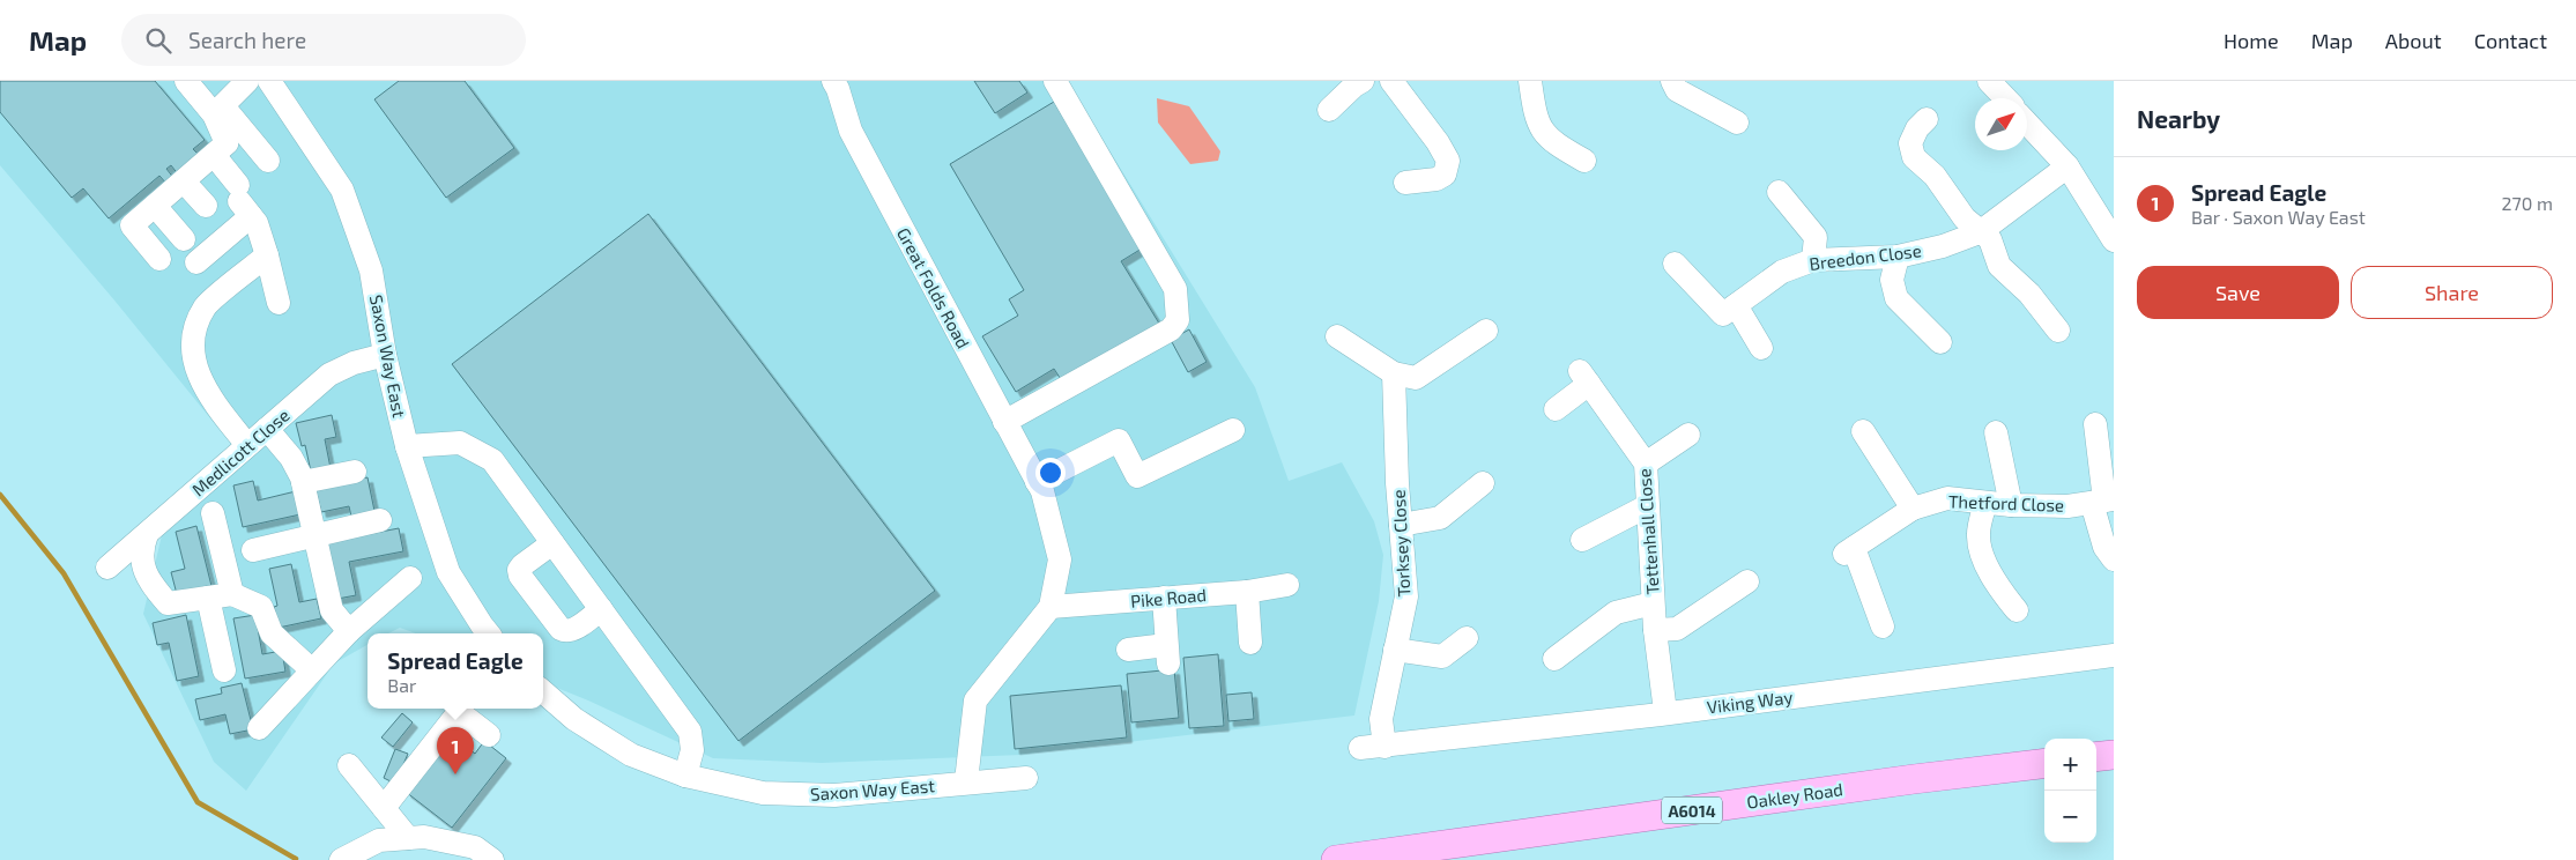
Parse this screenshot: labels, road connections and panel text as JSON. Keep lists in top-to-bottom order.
{
  "streets": {
    "main road": ["Oakley Road", "A6014"],
    "street": [
      "Breedon Close",
      "Great Folds Road",
      "Saxon Way East",
      "Medlicott Close",
      "Thetford Close",
      "Tettenhall Close",
      "Torksey Close",
      "Pike Road",
      "Viking Way"
    ]
  },
  "crossings": [
    ["Great Folds Road", "Pike Road"],
    ["Saxon Way East", "Medlicott Close"],
    ["Tettenhall Close", "Viking Way"],
    ["Torksey Close", "Viking Way"]
  ],
  "north": "top right",
  "page": {
    "header": "Map",
    "search": "Search here",
    "nav": [
      "Home",
      "Map",
      "About",
      "Contact"
    ],
    "heading": "Nearby",
    "list": [
      {
        "mark": "1",
        "name": "Spread Eagle",
        "note": "Bar · Saxon Way East",
        "value": "270 m"
      }
    ],
    "buttons": ["Save", "Share"],
    "popup": ["Spread Eagle", "Bar"],
    "pins": "1",
    "map_buttons": ["+", "−"]
  }
}
